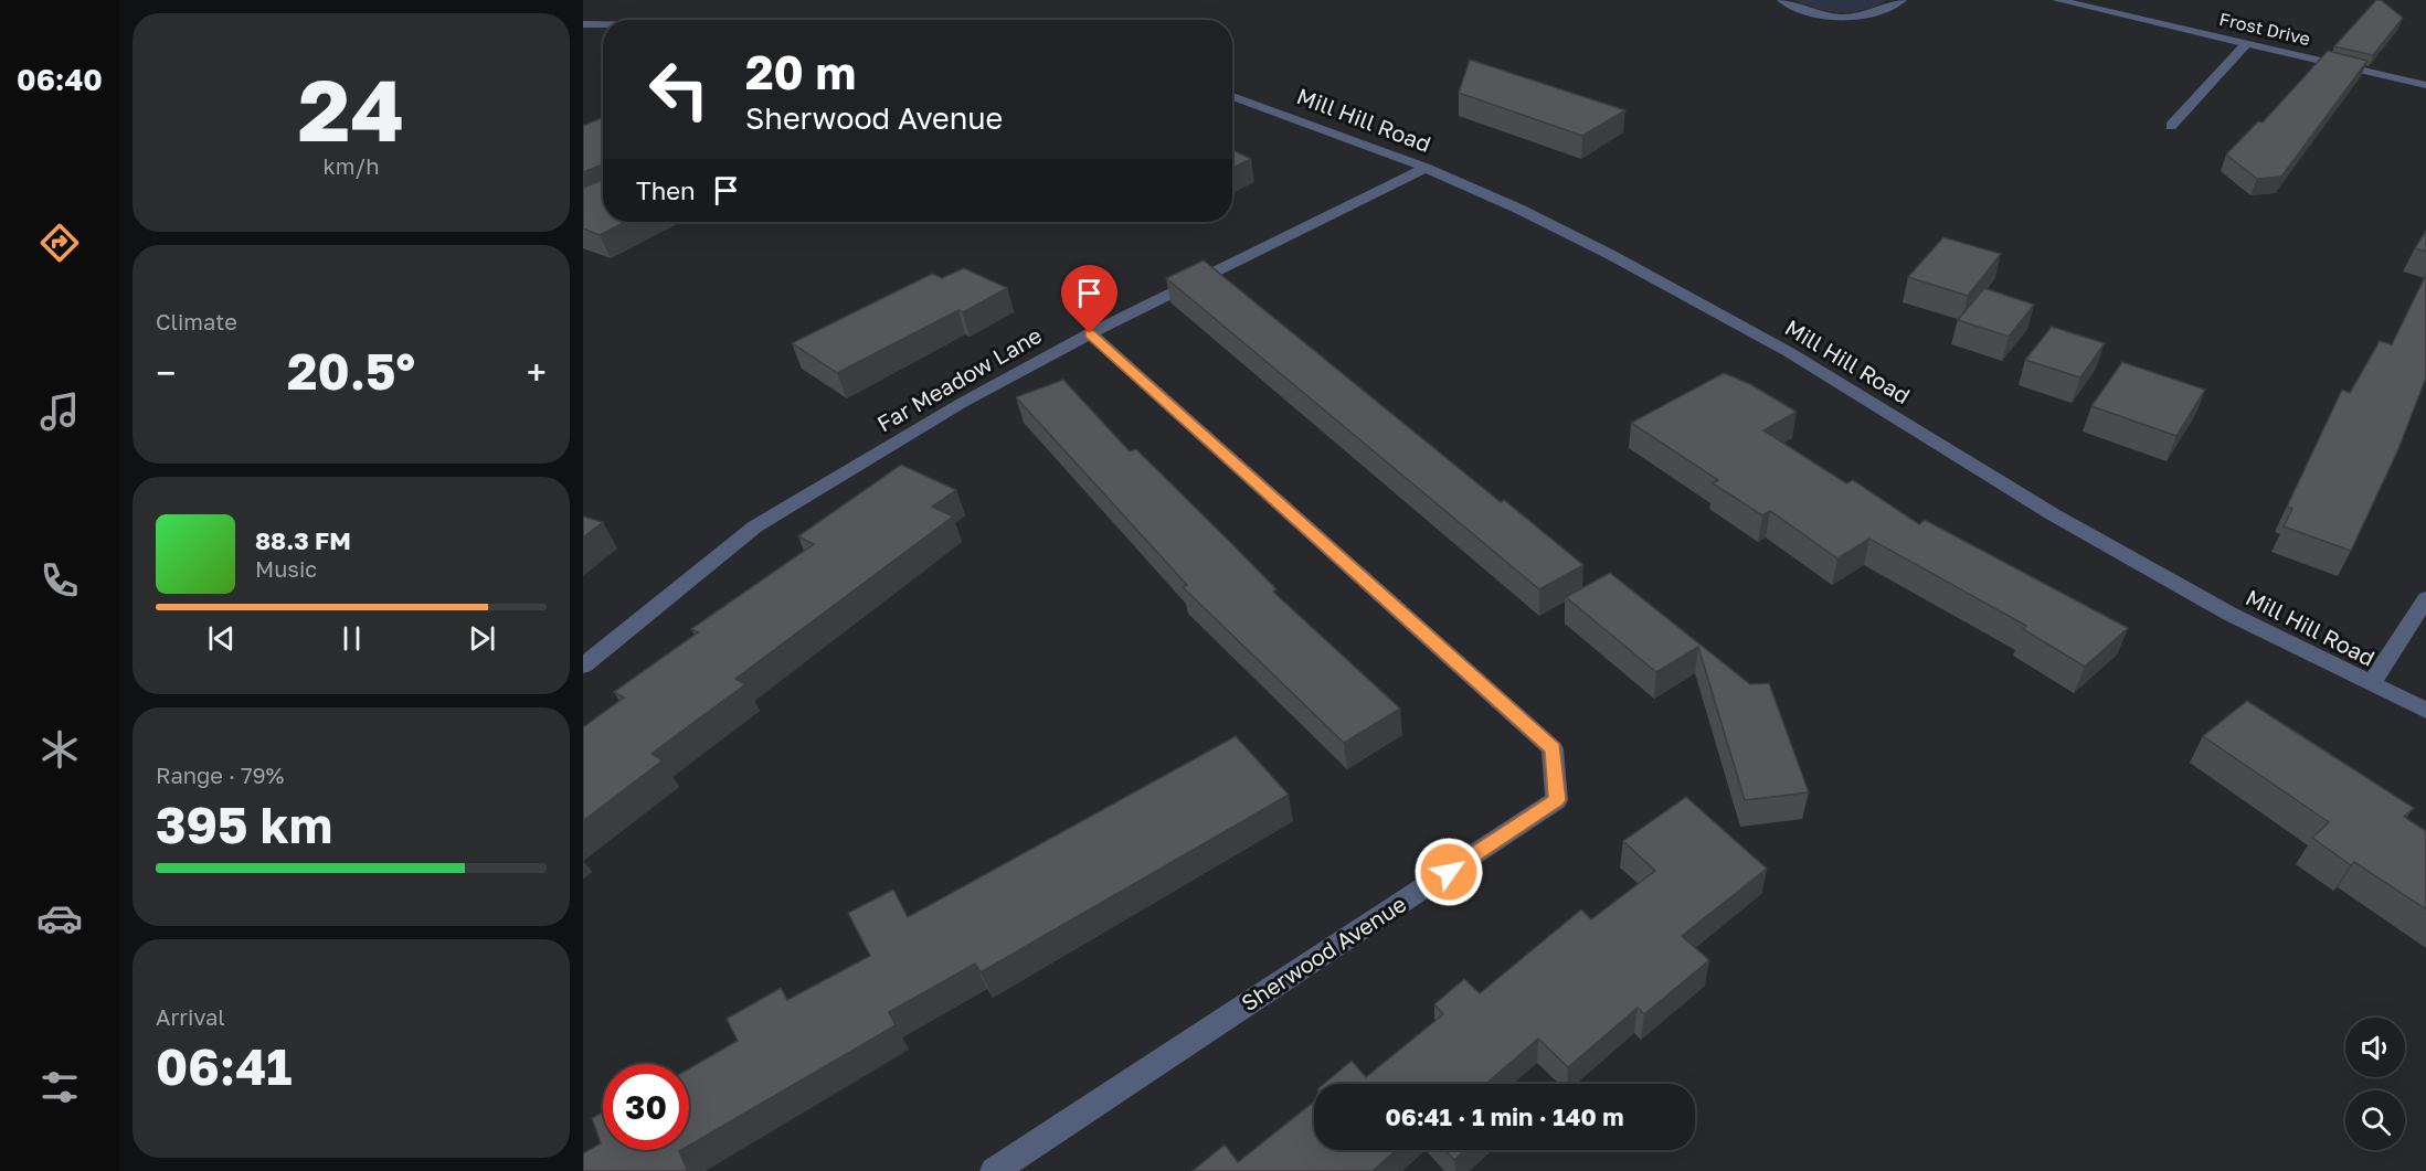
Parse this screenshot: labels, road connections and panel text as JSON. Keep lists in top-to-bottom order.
{
  "streets": {
    "street": [
      "Frost Drive",
      "Mill Hill Road",
      "Far Meadow Lane",
      "Sherwood Avenue"
    ]
  },
  "crossings": [
    ["Mill Hill Road", "Far Meadow Lane"],
    ["Far Meadow Lane", "Sherwood Avenue"]
  ],
  "page": {
    "tabs": "06:40",
    "tile": [
      ["24", "km/h"],
      "Climate",
      ["Range · 79%", "395 km"],
      ["Arrival", "06:41"]
    ],
    "turn": ["20 m", "Sherwood Avenue"],
    "then": "Then",
    "heat": ["−", "20.5°", "+"],
    "song": ["88.3 FM", "Music"],
    "limit": "30",
    "trip": "06:41 · 1 min · 140 m"
  }
}
